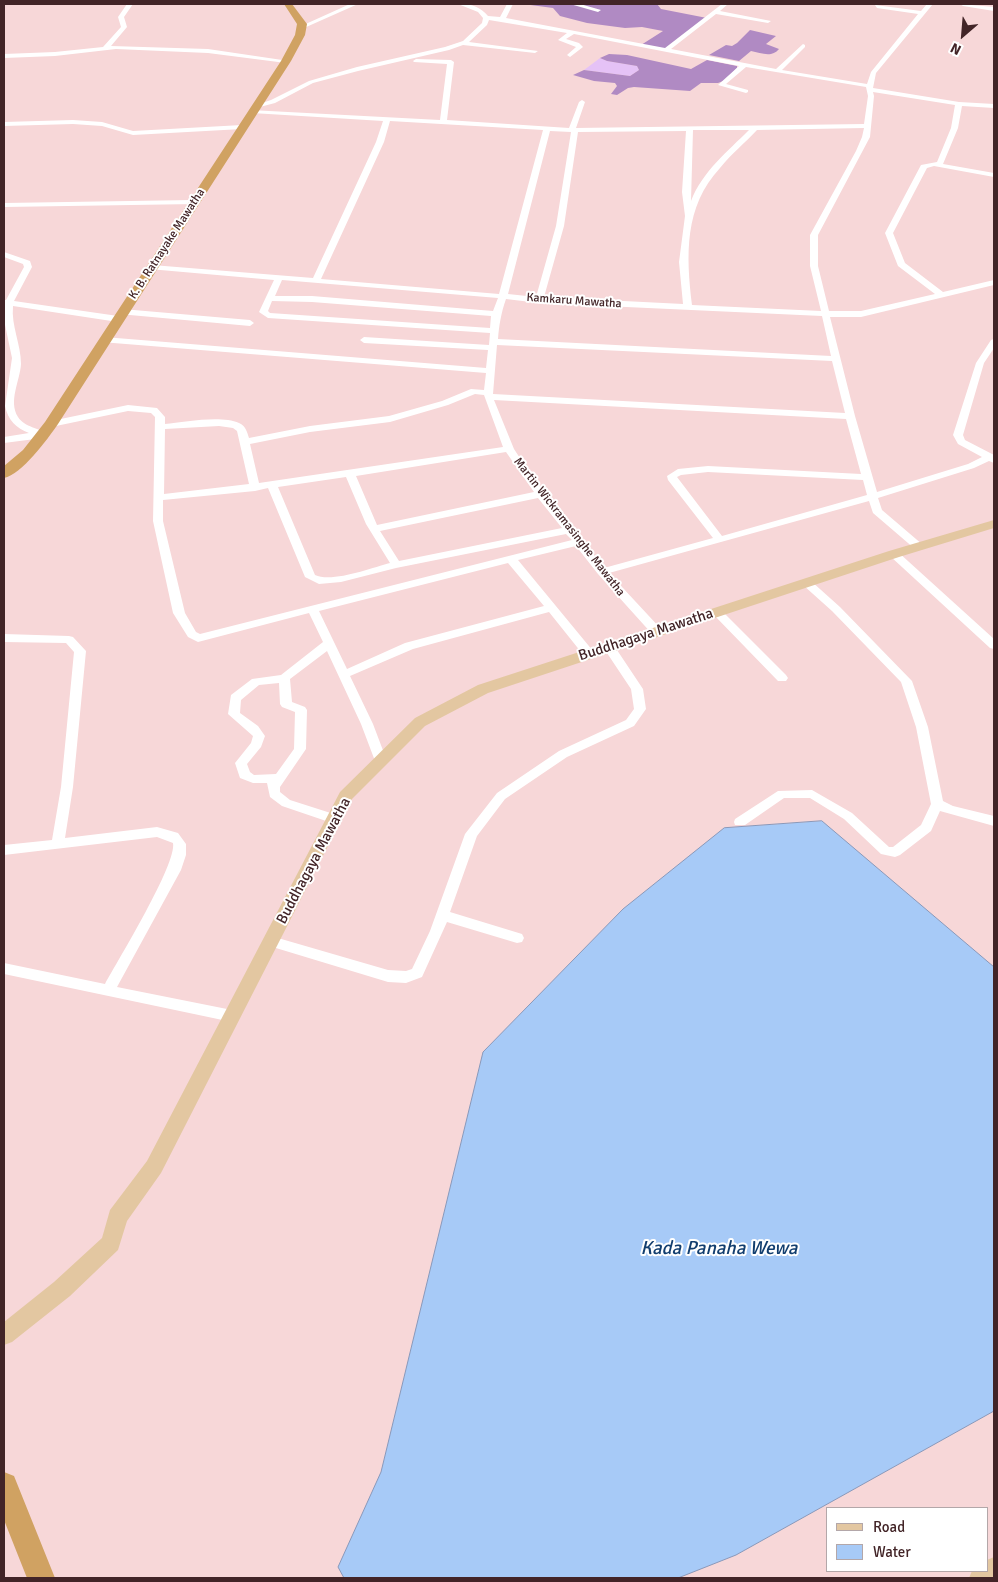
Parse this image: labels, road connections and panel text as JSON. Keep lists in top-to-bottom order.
{
  "streets": {
    "highway": ["K. B. Ratnayake Mawatha"],
    "main road": ["Buddhagaya Mawatha"],
    "street": ["Kamkaru Mawatha", "Martin Wickramasinghe Mawatha"]
  },
  "crossings": [
    ["K. B. Ratnayake Mawatha", "Kamkaru Mawatha"],
    ["Kamkaru Mawatha", "Martin Wickramasinghe Mawatha"],
    ["Martin Wickramasinghe Mawatha", "Buddhagaya Mawatha"]
  ],
  "water": ["Kada Panaha Wewa"],
  "legend": ["Road", "Water"],
  "north": "bottom left"
}
